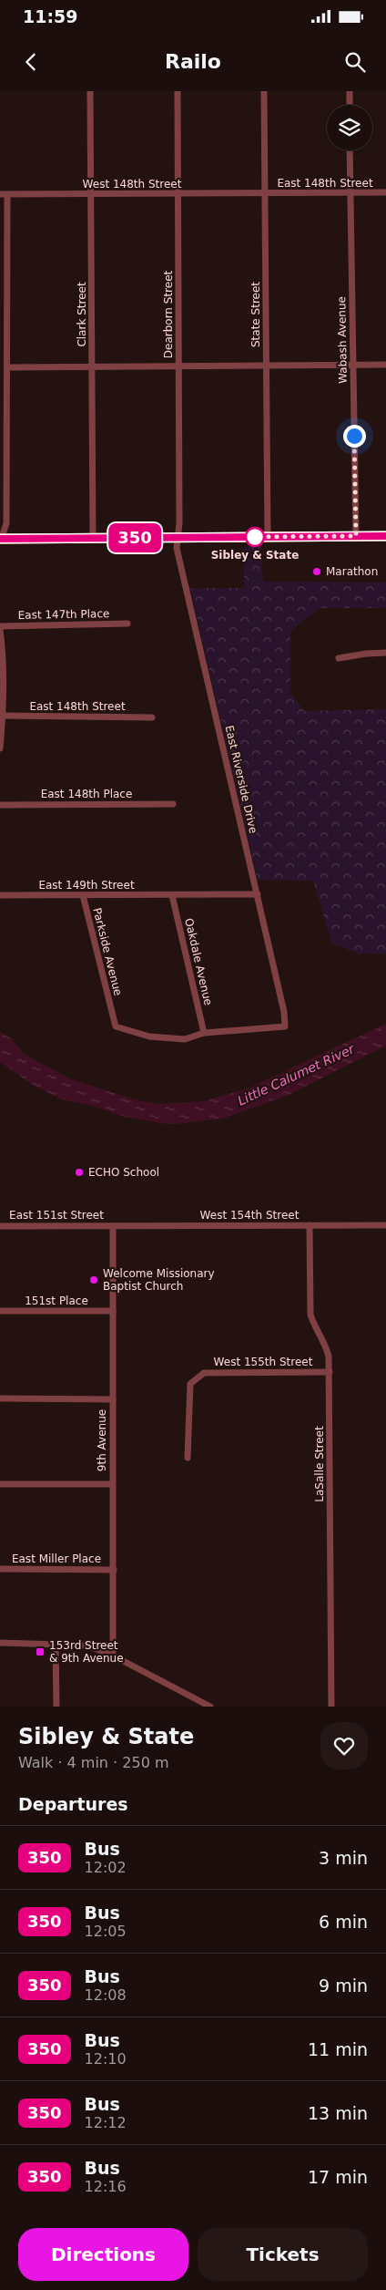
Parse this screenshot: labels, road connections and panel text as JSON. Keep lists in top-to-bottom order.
{
  "streets": {
    "street": [
      "East 148th Street",
      "West 148th Street",
      "Clark Street",
      "Dearborn Street",
      "State Street",
      "Wabash Avenue",
      "East 147th Place",
      "East Riverside Drive",
      "East 148th Place",
      "East 149th Street",
      "Parkside Avenue",
      "Oakdale Avenue",
      "East 151st Street",
      "West 154th Street",
      "151st Place",
      "West 155th Street",
      "9th Avenue",
      "LaSalle Street",
      "East Miller Place"
    ]
  },
  "crossings": [
    ["East 148th Street", "West 148th Street"],
    ["East 148th Street", "State Street"],
    ["East 148th Street", "Wabash Avenue"],
    ["West 148th Street", "Clark Street"],
    ["West 148th Street", "Dearborn Street"],
    ["West 148th Street", "State Street"],
    ["Dearborn Street", "East Riverside Drive"],
    ["East Riverside Drive", "East 149th Street"],
    ["East Riverside Drive", "Parkside Avenue"],
    ["East Riverside Drive", "Oakdale Avenue"],
    ["East 149th Street", "Parkside Avenue"],
    ["East 149th Street", "Oakdale Avenue"],
    ["Parkside Avenue", "Oakdale Avenue"],
    ["East 151st Street", "West 154th Street"],
    ["East 151st Street", "9th Avenue"],
    ["West 154th Street", "9th Avenue"],
    ["West 154th Street", "LaSalle Street"],
    ["151st Place", "9th Avenue"],
    ["West 155th Street", "LaSalle Street"],
    ["9th Avenue", "East Miller Place"]
  ],
  "water": ["Little Calumet River"],
  "places": {
    "other": [
      "Sibley & State",
      "Marathon",
      "ECHO School",
      "Welcome Missionary Baptist Church"
    ],
    "transit": ["153rd Street & 9th Avenue"]
  },
  "lines": ["bus line 350"],
  "page": {
    "status": "11:59",
    "header": "Railo",
    "on_map": "350",
    "heading": [
      ["Sibley & State", "Walk · 4 min · 250 m"],
      "Departures"
    ],
    "list": [
      {
        "mark": "350",
        "name": "Bus",
        "note": "12:02",
        "value": "3 min"
      },
      {
        "mark": "350",
        "name": "Bus",
        "note": "12:05",
        "value": "6 min"
      },
      {
        "mark": "350",
        "name": "Bus",
        "note": "12:08",
        "value": "9 min"
      },
      {
        "mark": "350",
        "name": "Bus",
        "note": "12:10",
        "value": "11 min"
      },
      {
        "mark": "350",
        "name": "Bus",
        "note": "12:12",
        "value": "13 min"
      },
      {
        "mark": "350",
        "name": "Bus",
        "note": "12:16",
        "value": "17 min"
      }
    ],
    "buttons": ["Directions", "Tickets"]
  }
}
